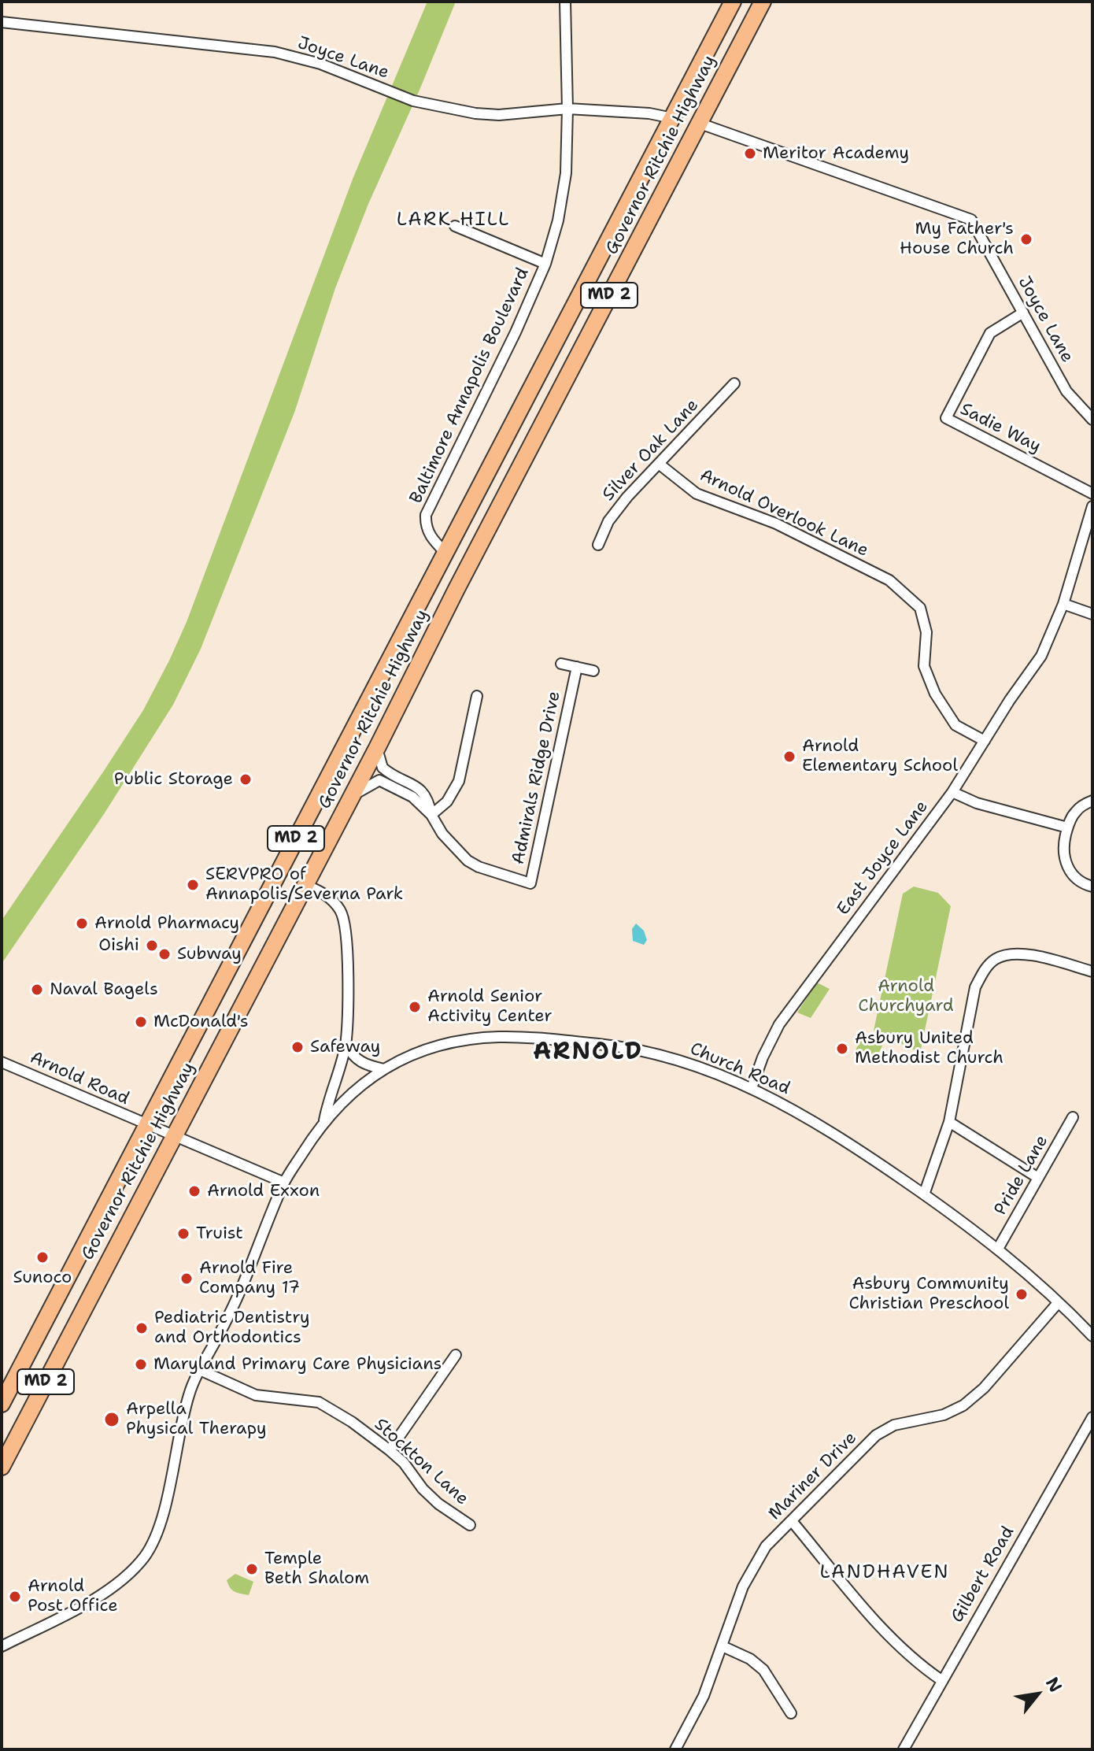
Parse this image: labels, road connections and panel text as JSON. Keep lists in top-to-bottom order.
{
  "streets": {
    "highway": ["Governor Ritchie Highway", "MD 2"],
    "street": [
      "Joyce Lane",
      "Baltimore Annapolis Boulevard",
      "Sadie Way",
      "Silver Oak Lane",
      "Arnold Overlook Lane",
      "Admirals Ridge Drive",
      "East Joyce Lane",
      "Church Road",
      "Arnold Road",
      "Pride Lane",
      "Stockton Lane",
      "Mariner Drive",
      "Gilbert Road"
    ]
  },
  "crossings": [
    ["Joyce Lane", "Governor Ritchie Highway"],
    ["Joyce Lane", "Baltimore Annapolis Boulevard"],
    ["Joyce Lane", "Sadie Way"],
    ["Governor Ritchie Highway", "Baltimore Annapolis Boulevard"],
    ["Governor Ritchie Highway", "Admirals Ridge Drive"],
    ["Governor Ritchie Highway", "Arnold Road"],
    ["Silver Oak Lane", "Arnold Overlook Lane"],
    ["Arnold Overlook Lane", "East Joyce Lane"],
    ["East Joyce Lane", "Church Road"],
    ["Church Road", "Pride Lane"],
    ["Church Road", "Mariner Drive"]
  ],
  "districts": ["LARK HILL", "ARNOLD", "LANDHAVEN"],
  "parks": ["Arnold Churchyard"],
  "places": [
    "Meritor Academy",
    "My Father's House Church",
    "Arnold Elementary School",
    "Public Storage",
    "SERVPRO of Annapolis/Severna Park",
    "Arnold Pharmacy",
    "Oishi",
    "Subway",
    "Naval Bagels",
    "Arnold Senior Activity Center",
    "McDonald's",
    "Safeway",
    "Asbury United Methodist Church",
    "Arnold Exxon",
    "Truist",
    "Sunoco",
    "Arnold Fire Company 17",
    "Asbury Community Christian Preschool",
    "Pediatric Dentistry and Orthodontics",
    "Maryland Primary Care Physicians",
    "Arpella Physical Therapy",
    "Temple Beth Shalom",
    "Arnold Post Office"
  ],
  "north": "top right"
}
